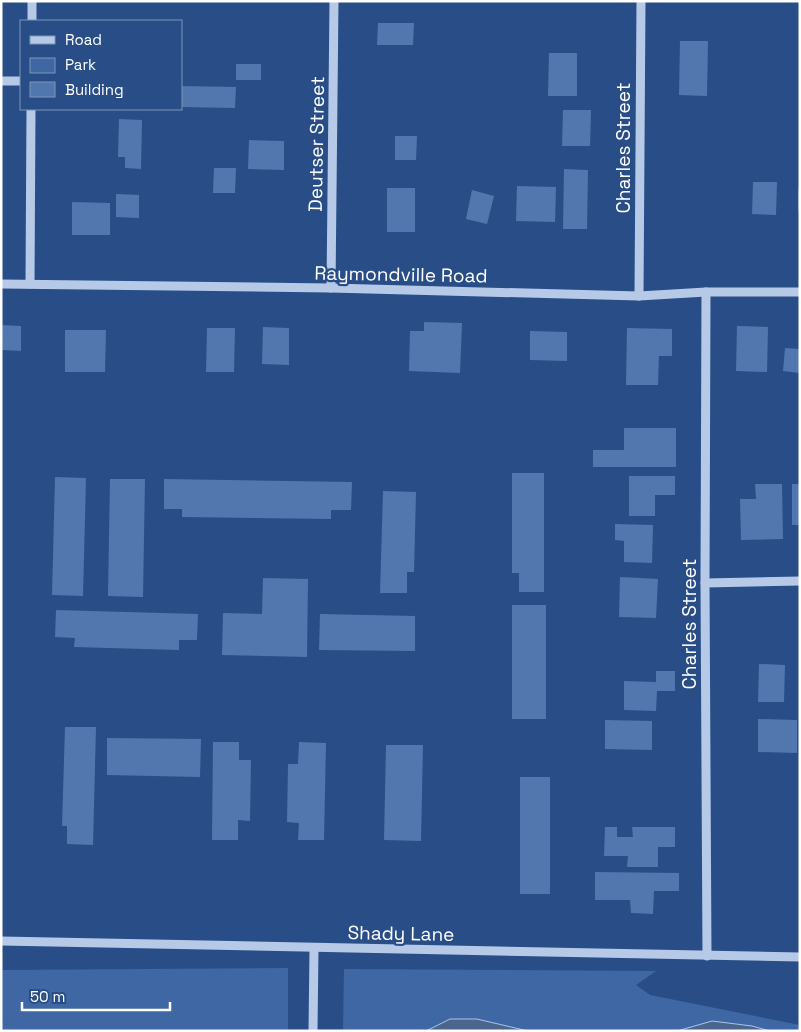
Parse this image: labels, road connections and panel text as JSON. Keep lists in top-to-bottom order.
{
  "streets": {
    "street": [
      "Deutser Street",
      "Charles Street",
      "Raymondville Road",
      "Shady Lane"
    ]
  },
  "crossings": [
    ["Deutser Street", "Raymondville Road"],
    ["Charles Street", "Raymondville Road"],
    ["Charles Street", "Shady Lane"]
  ],
  "legend": ["Road", "Park", "Building"],
  "scale_bar": "50 m"
}
